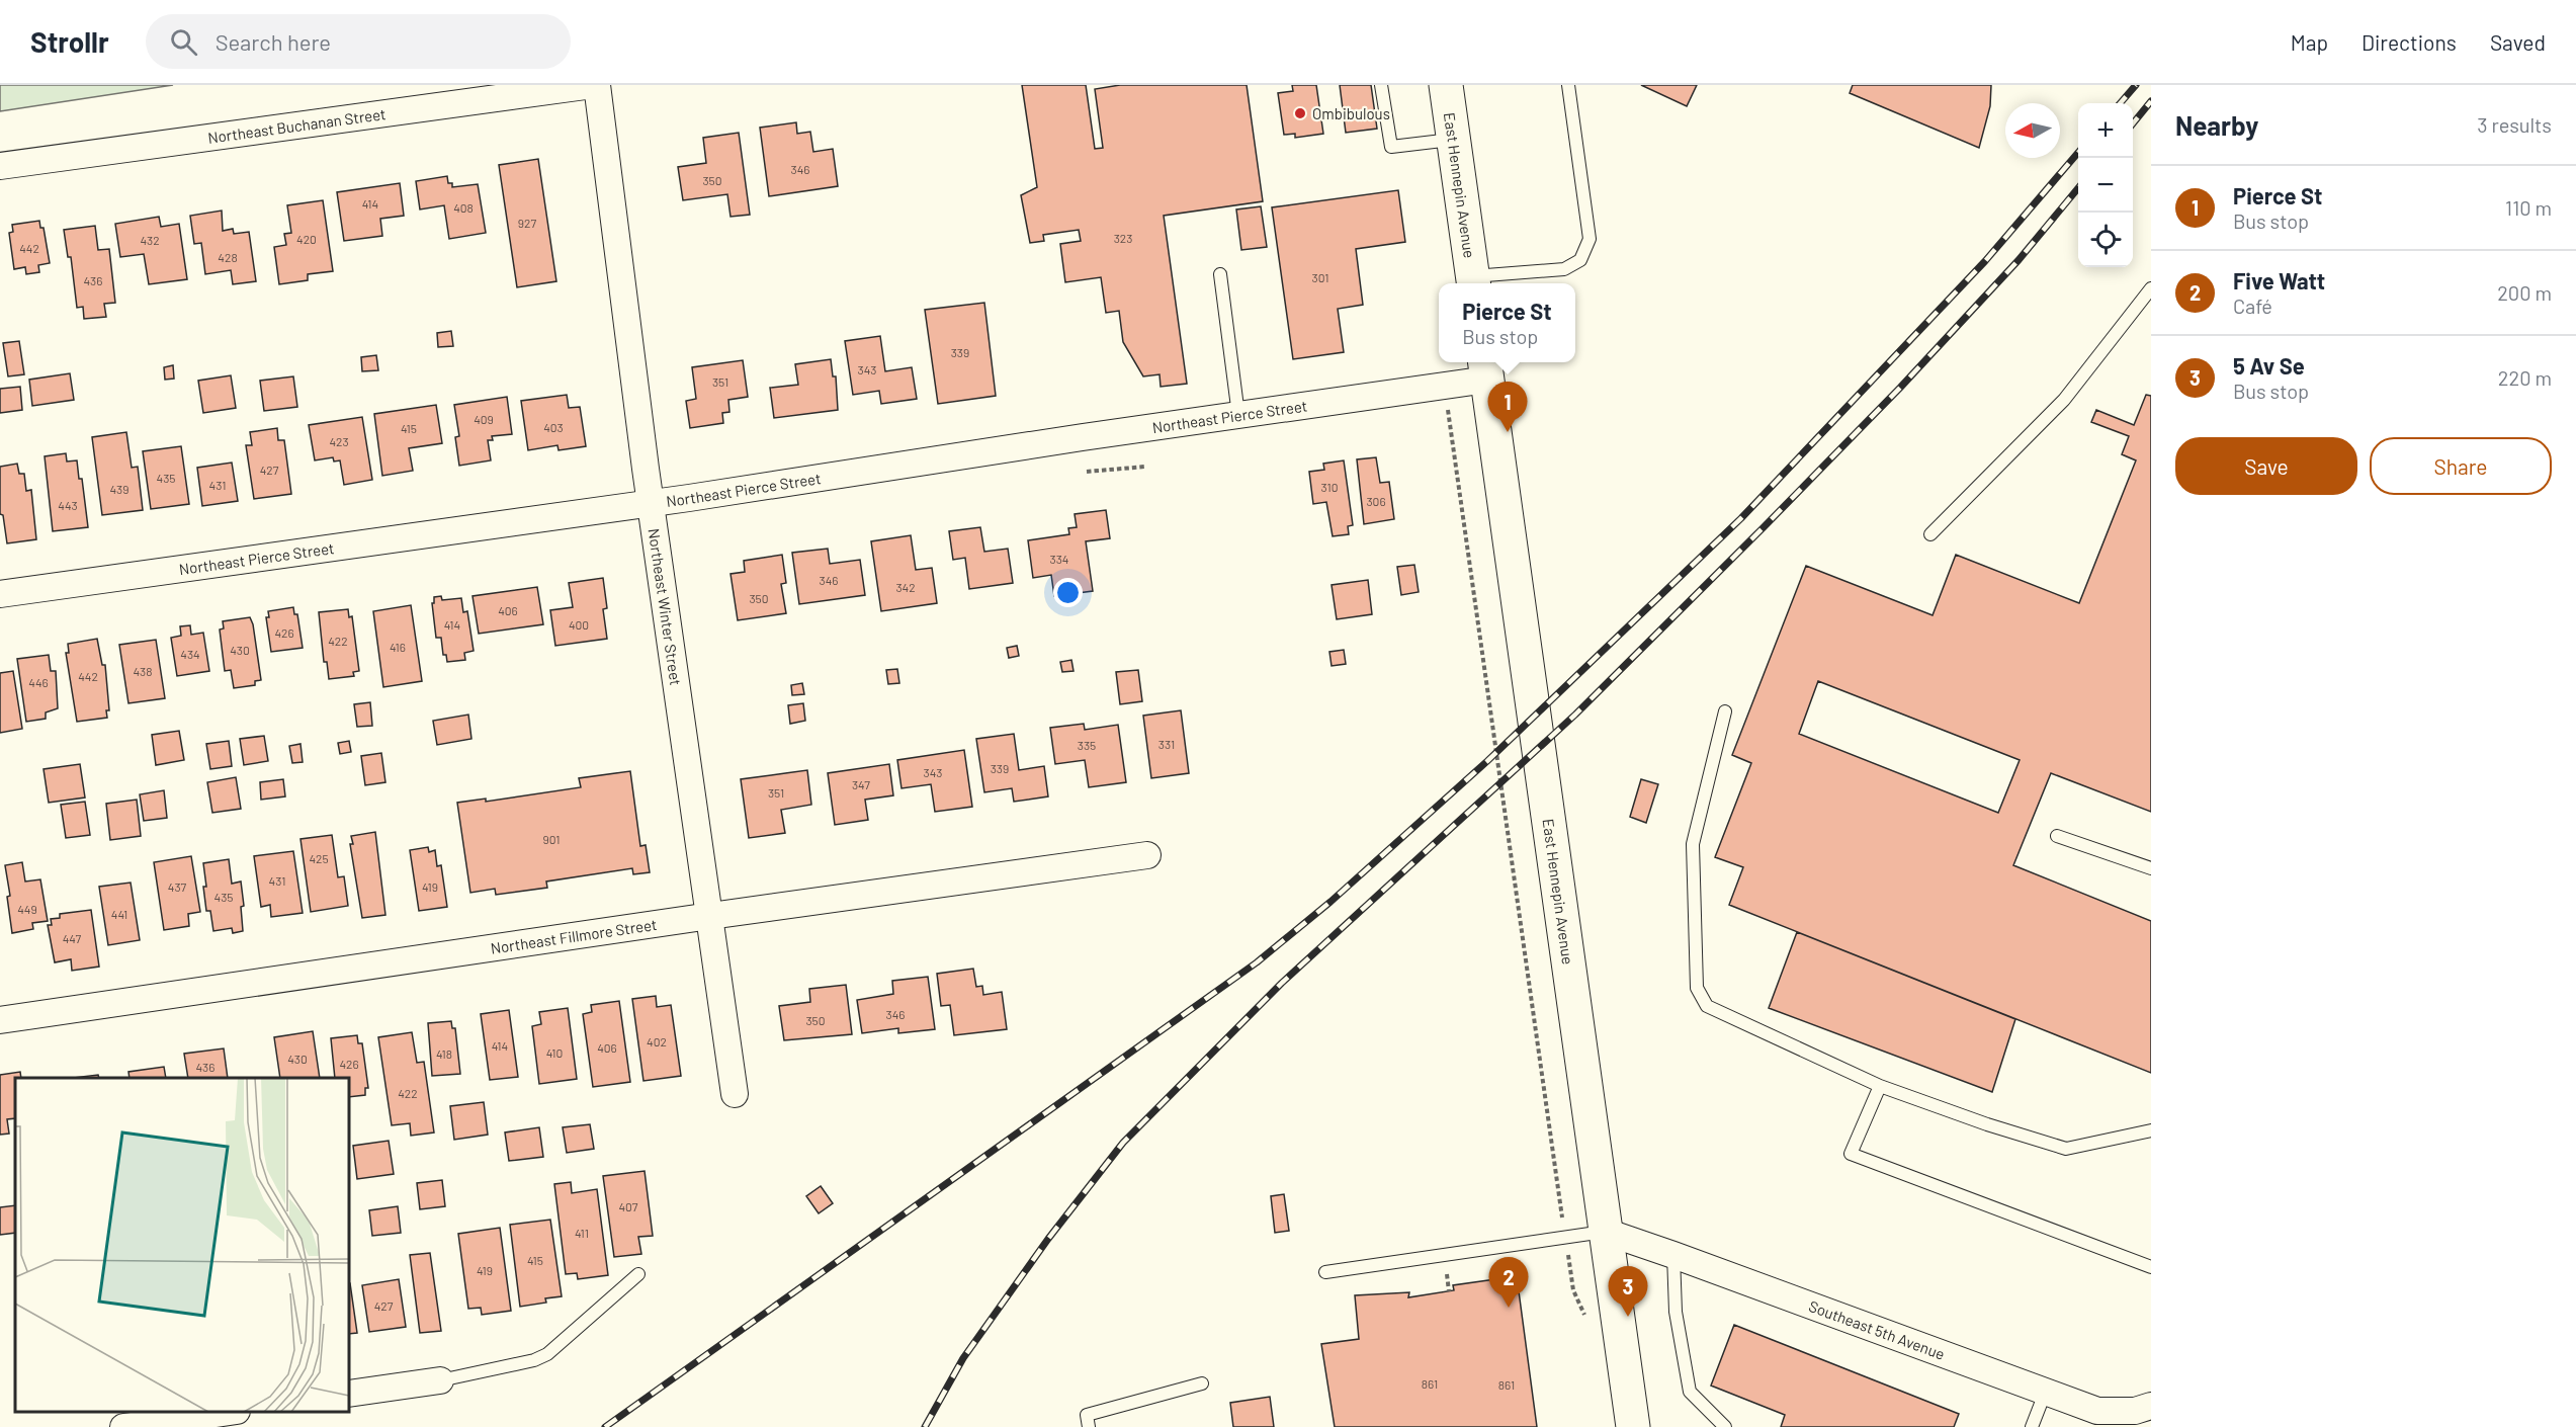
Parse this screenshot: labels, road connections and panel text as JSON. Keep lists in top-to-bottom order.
{
  "streets": {
    "main road": ["East Hennepin Avenue"],
    "street": [
      "Northeast Buchanan Street",
      "Northeast Pierce Street",
      "Northeast Winter Street",
      "Northeast Fillmore Street",
      "Southeast 5th Avenue"
    ]
  },
  "crossings": [
    ["Northeast Buchanan Street", "Northeast Winter Street"],
    ["East Hennepin Avenue", "Northeast Pierce Street"],
    ["East Hennepin Avenue", "Southeast 5th Avenue"],
    ["Northeast Pierce Street", "Northeast Winter Street"],
    ["Northeast Winter Street", "Northeast Fillmore Street"]
  ],
  "places": ["Ombibulous"],
  "house_numbers": [
    "346",
    "350",
    "414",
    "408",
    "927",
    "323",
    "420",
    "432",
    "442",
    "428",
    "301",
    "436",
    "339",
    "343",
    "351",
    "409",
    "403",
    "415",
    "423",
    "427",
    "435",
    "431",
    "310",
    "439",
    "306",
    "443",
    "334",
    "346",
    "342",
    "350",
    "406",
    "414",
    "400",
    "426",
    "422",
    "416",
    "430",
    "434",
    "438",
    "442",
    "446",
    "331",
    "335",
    "339",
    "343",
    "347",
    "351",
    "901",
    "425",
    "431",
    "437",
    "419",
    "435",
    "449",
    "441",
    "447",
    "346",
    "350",
    "402",
    "414",
    "406",
    "410",
    "418",
    "430",
    "426",
    "436",
    "422",
    "407",
    "411",
    "415",
    "419",
    "427",
    "861",
    "861"
  ],
  "north": "left",
  "page": {
    "header": "Strollr",
    "search": "Search here",
    "nav": ["Map", "Directions", "Saved"],
    "heading": ["Nearby", "3 results"],
    "map_buttons": ["+", "−"],
    "list": [
      {
        "mark": "1",
        "name": "Pierce St",
        "note": "Bus stop",
        "value": "110 m"
      },
      {
        "mark": "2",
        "name": "Five Watt",
        "note": "Café",
        "value": "200 m"
      },
      {
        "mark": "3",
        "name": "5 Av Se",
        "note": "Bus stop",
        "value": "220 m"
      }
    ],
    "popup": ["Pierce St", "Bus stop"],
    "pins": ["1", "2", "3"],
    "buttons": ["Save", "Share"]
  }
}
